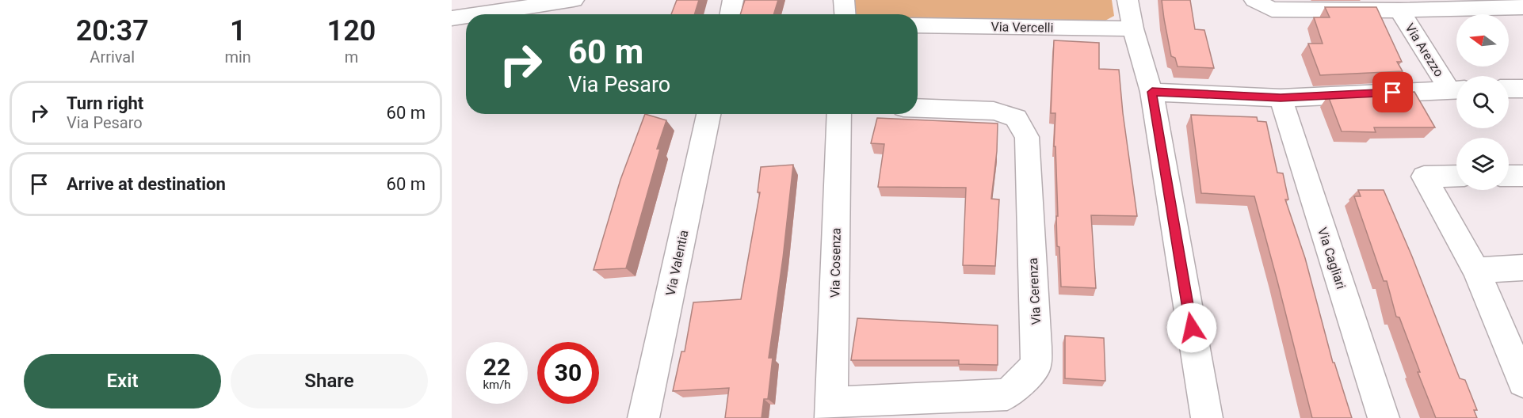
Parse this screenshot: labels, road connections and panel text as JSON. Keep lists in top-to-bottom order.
{
  "streets": {
    "street": [
      "Via Vercelli",
      "Via Arezzo",
      "Via Cagliari",
      "Via Valentia",
      "Via Cosenza",
      "Via Cerenza"
    ]
  },
  "crossings": [
    ["Via Cosenza", "Via Cerenza"]
  ],
  "north": "left",
  "page": {
    "eta": [
      "20:37",
      "Arrival",
      "1",
      "min",
      "120",
      "m"
    ],
    "turn": ["60 m", "Via Pesaro"],
    "list": [
      {
        "name": "Turn right",
        "note": "Via Pesaro",
        "value": "60 m"
      },
      {
        "name": "Arrive at destination",
        "value": "60 m"
      }
    ],
    "speed": "22 km/h",
    "limit": "30",
    "buttons": ["Exit", "Share"]
  }
}
